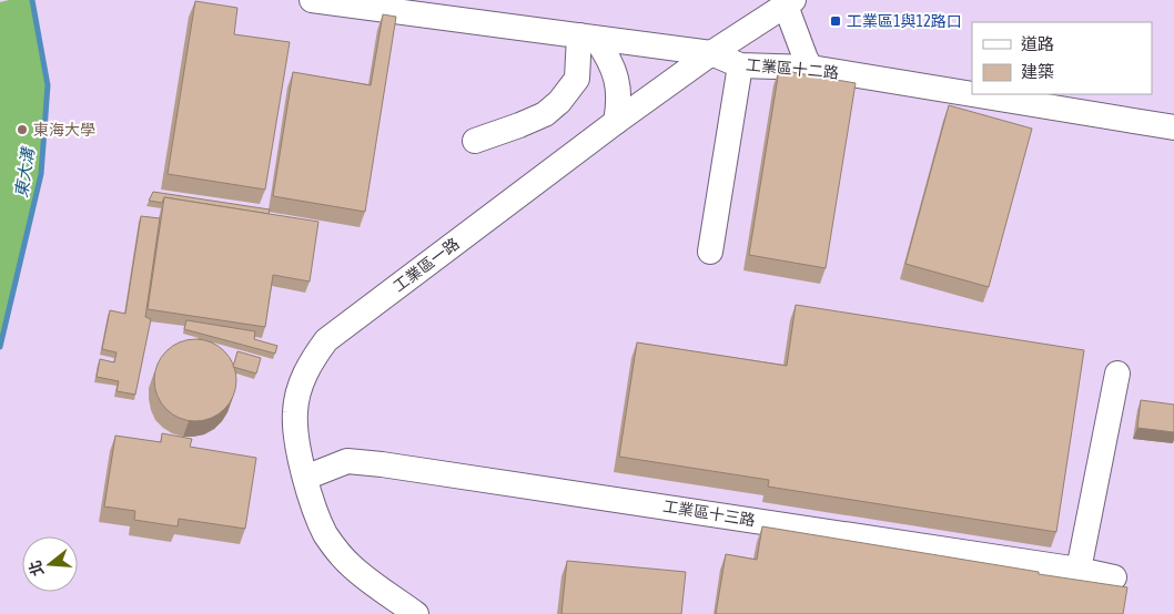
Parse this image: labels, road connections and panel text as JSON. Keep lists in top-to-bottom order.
{
  "streets": {
    "street": ["工業區十二路", "工業區一路", "工業區十三路"]
  },
  "crossings": [
    ["工業區十二路", "工業區一路"],
    ["工業區一路", "工業區十三路"]
  ],
  "water": ["東大溝"],
  "places": {
    "transit": ["工業區1與12路口"],
    "other": ["東海大學"]
  },
  "legend": ["道路", "建築"],
  "north": "left"
}
